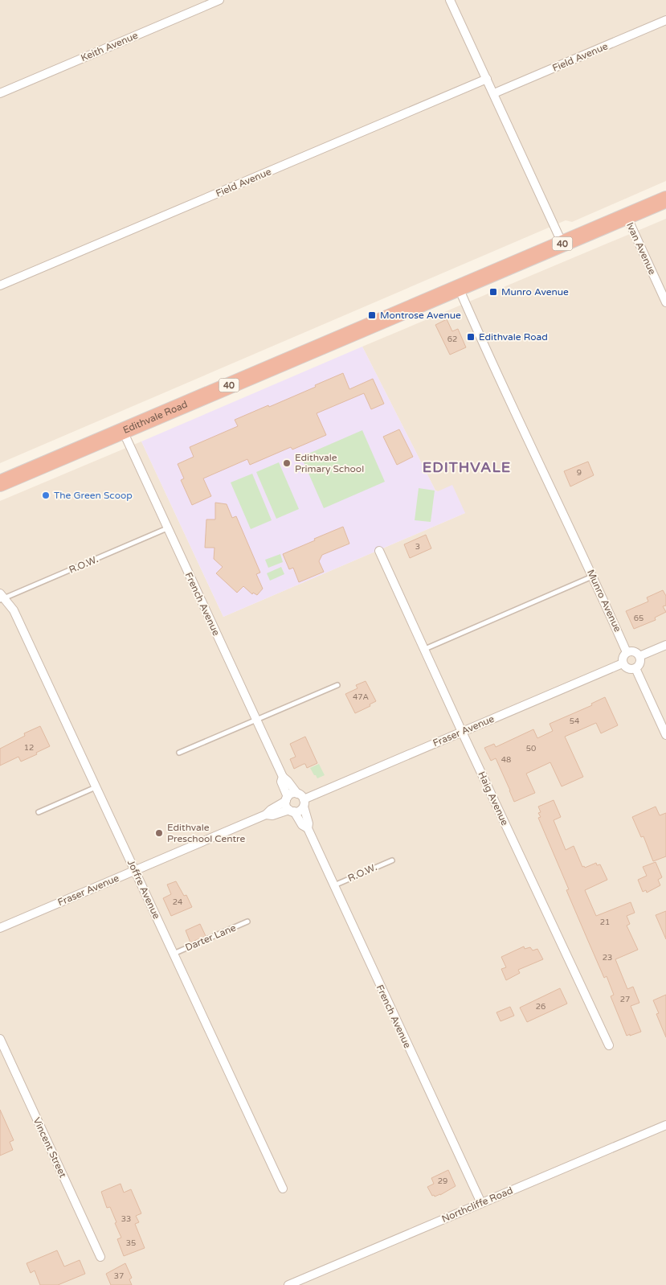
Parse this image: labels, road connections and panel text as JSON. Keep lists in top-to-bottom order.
{
  "streets": {
    "highway": ["40", "Edithvale Road"],
    "street": [
      "Keith Avenue",
      "Field Avenue",
      "Ivan Avenue",
      "Munro Avenue",
      "French Avenue",
      "Fraser Avenue",
      "Haig Avenue",
      "Joffre Avenue",
      "Vincent Street",
      "Northcliffe Road"
    ],
    "lane": ["R.O.W.", "Darter Lane"]
  },
  "crossings": [
    ["Ivan Avenue", "Edithvale Road"],
    ["Edithvale Road", "Munro Avenue"],
    ["Edithvale Road", "French Avenue"],
    ["R.O.W.", "French Avenue"],
    ["R.O.W.", "Joffre Avenue"],
    ["Munro Avenue", "Fraser Avenue"],
    ["French Avenue", "Fraser Avenue"],
    ["French Avenue", "Northcliffe Road"],
    ["Fraser Avenue", "Haig Avenue"],
    ["Fraser Avenue", "Joffre Avenue"],
    ["Joffre Avenue", "Darter Lane"]
  ],
  "districts": ["EDITHVALE"],
  "places": {
    "transit": ["Munro Avenue", "Montrose Avenue", "Edithvale Road"],
    "other": ["Edithvale Primary School", "The Green Scoop", "Edithvale Preschool Centre"]
  },
  "house_numbers": [
    "62",
    "9",
    "3",
    "65",
    "47A",
    "54",
    "12",
    "50",
    "48",
    "24",
    "21",
    "23",
    "27",
    "26",
    "29",
    "33",
    "35",
    "37"
  ]
}
